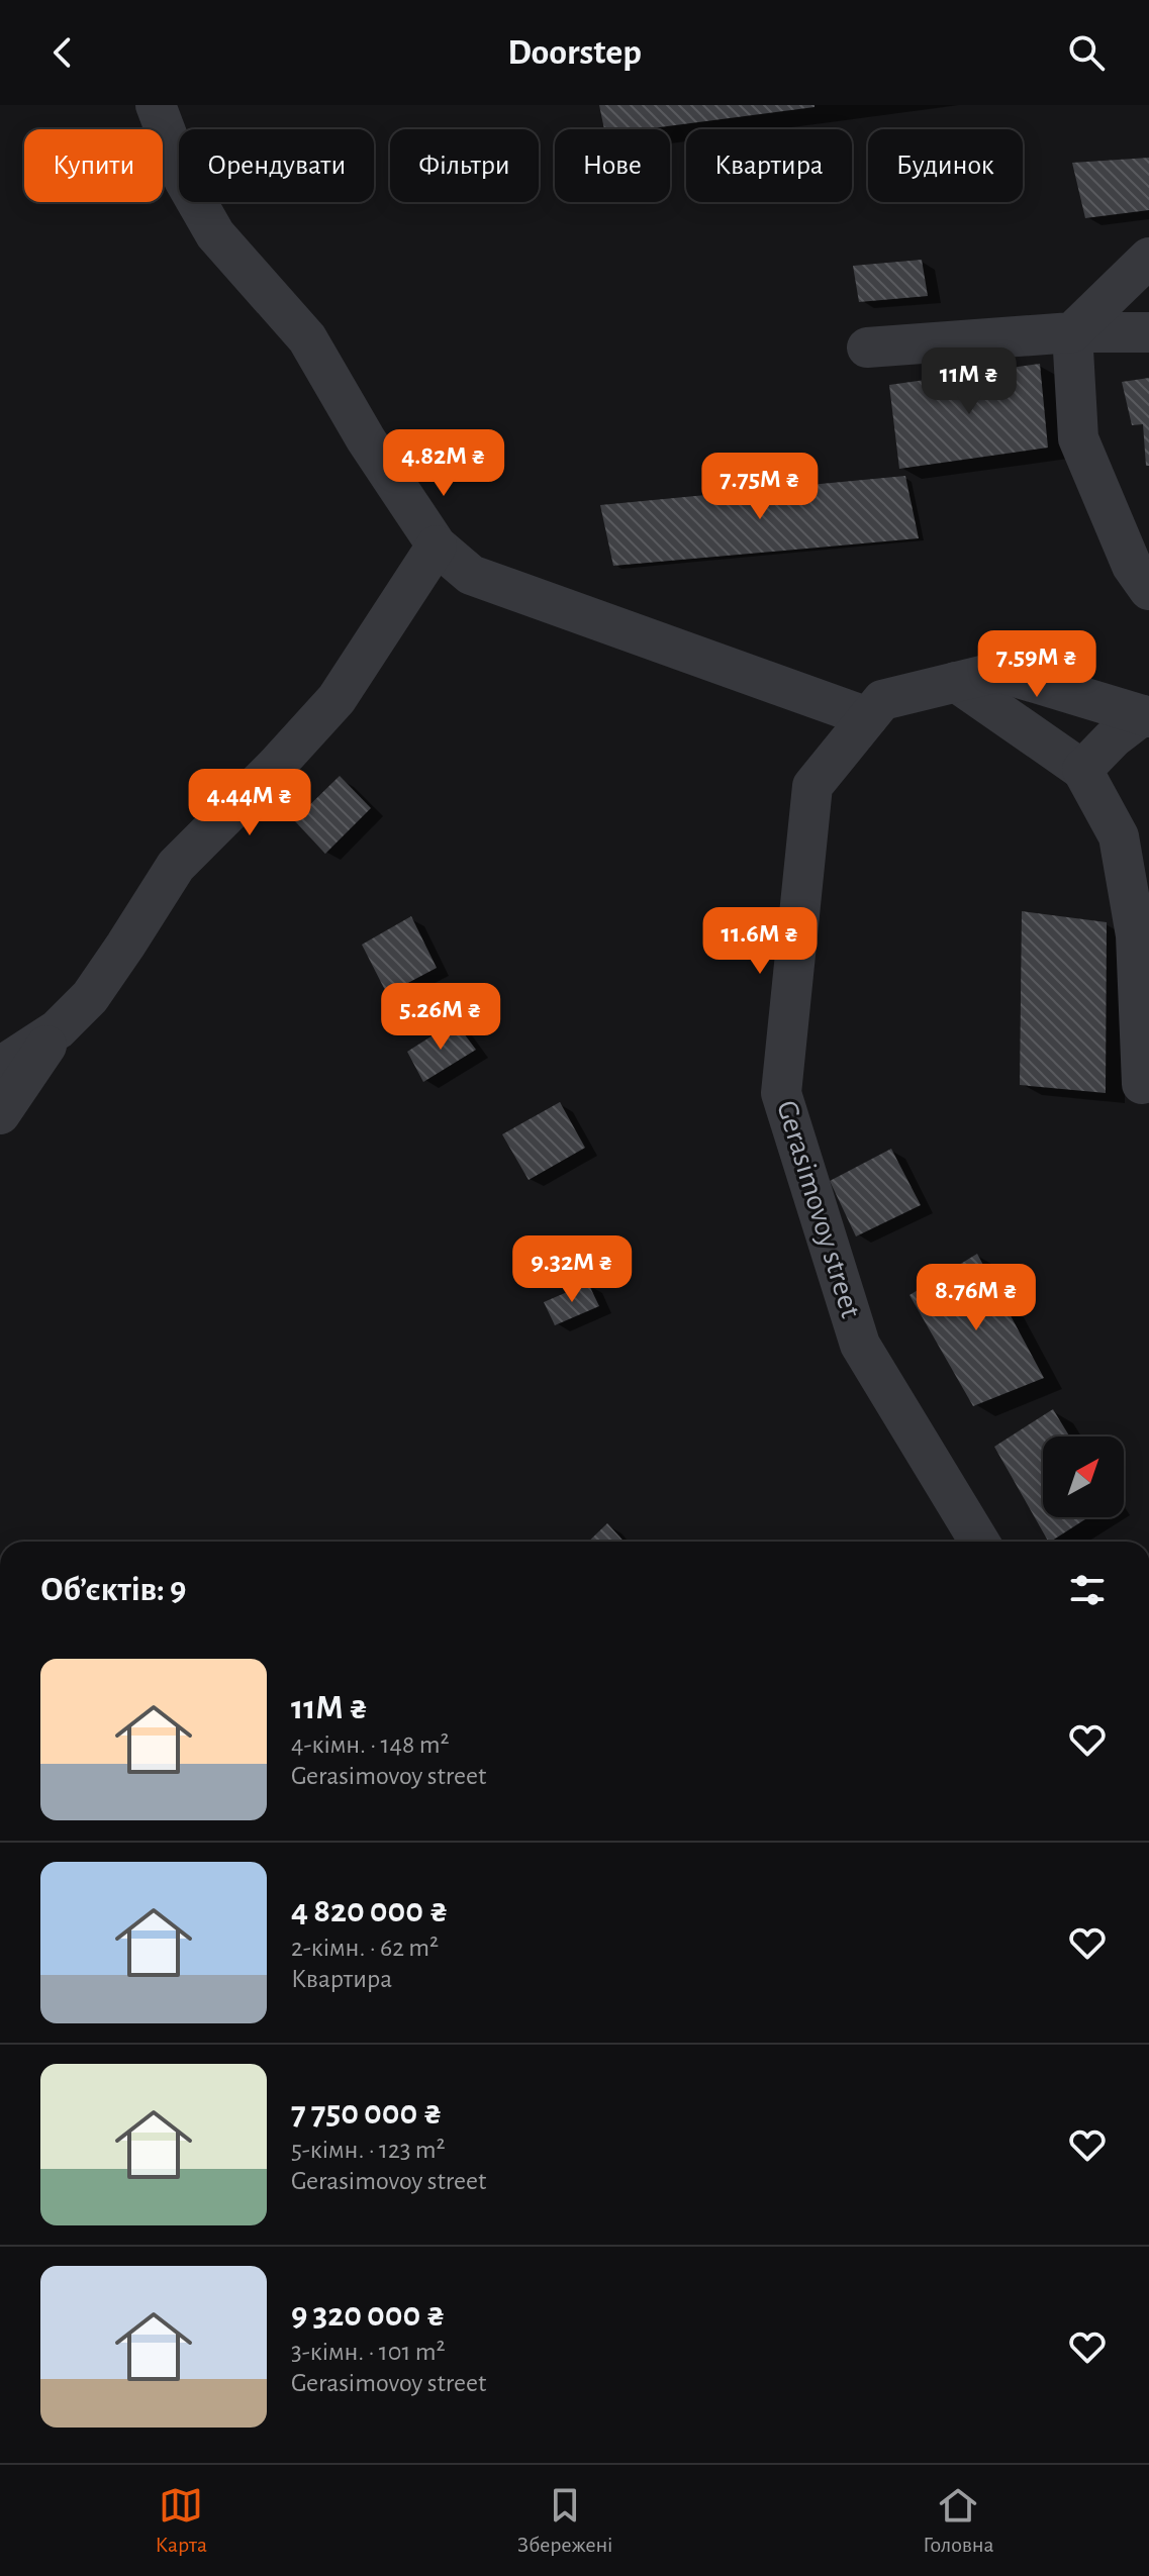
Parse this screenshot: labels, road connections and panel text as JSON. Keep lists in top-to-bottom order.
{
  "streets": {
    "street": ["Gerasimovoy street"]
  },
  "north": "top right",
  "page": {
    "header": "Doorstep",
    "chip": [
      "Купити",
      "Орендувати",
      "Фільтри",
      "Нове",
      "Квартира",
      "Будинок"
    ],
    "price": [
      "11M ₴",
      "4.82M ₴",
      "7.75M ₴",
      "7.59M ₴",
      "4.44M ₴",
      "11.6M ₴",
      "5.26M ₴",
      "9.32M ₴",
      "8.76M ₴"
    ],
    "heading": "Об’єктів: 9",
    "list": [
      {
        "name": "11M ₴",
        "note": "4-кімн. · 148 m² · Gerasimovoy street"
      },
      {
        "name": "4 820 000 ₴",
        "note": "2-кімн. · 62 m² · Квартира"
      },
      {
        "name": "7 750 000 ₴",
        "note": "5-кімн. · 123 m² · Gerasimovoy street"
      },
      {
        "name": "9 320 000 ₴",
        "note": "3-кімн. · 101 m² · Gerasimovoy street"
      }
    ],
    "tabs": ["Карта", "Збережені", "Головна"]
  }
}
